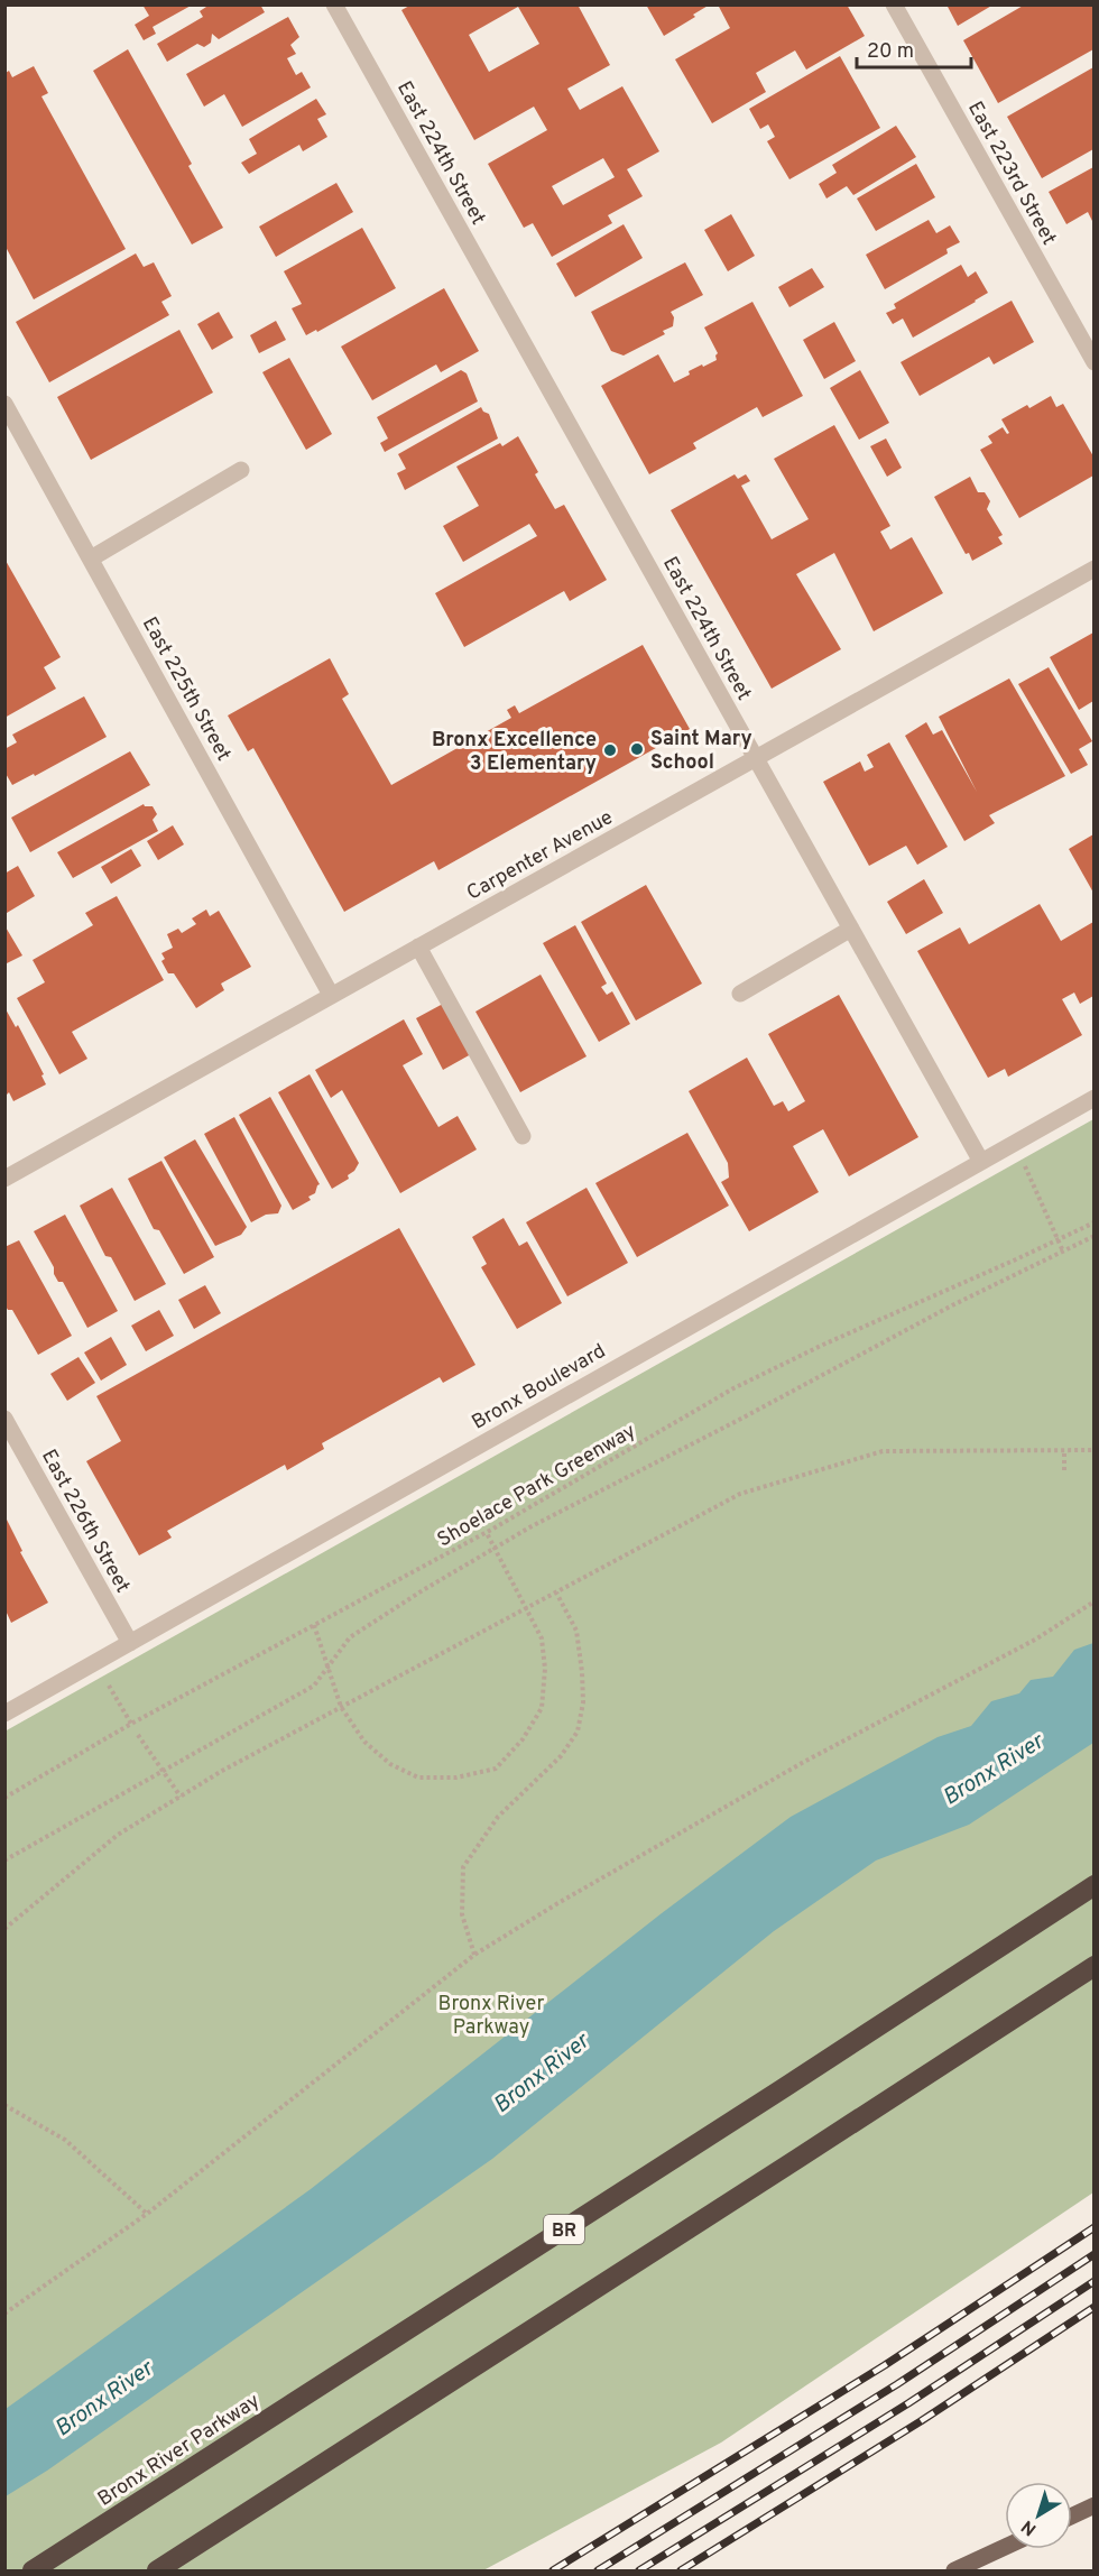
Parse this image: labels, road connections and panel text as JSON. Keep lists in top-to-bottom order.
{
  "streets": {
    "highway": ["BR", "Bronx River Parkway"],
    "street": [
      "East 224th Street",
      "East 223rd Street",
      "East 225th Street",
      "Carpenter Avenue",
      "Bronx Boulevard",
      "East 226th Street"
    ],
    "path": ["Shoelace Park Greenway"]
  },
  "crossings": [
    ["East 224th Street", "Carpenter Avenue"],
    ["East 224th Street", "Bronx Boulevard"],
    ["East 225th Street", "Carpenter Avenue"],
    ["Bronx Boulevard", "East 226th Street"]
  ],
  "water": ["Bronx River"],
  "parks": ["Bronx River Parkway"],
  "places": ["Saint Mary School", "Bronx Excellence 3 Elementary"],
  "scale_bar": "20 m",
  "north": "bottom left"
}
